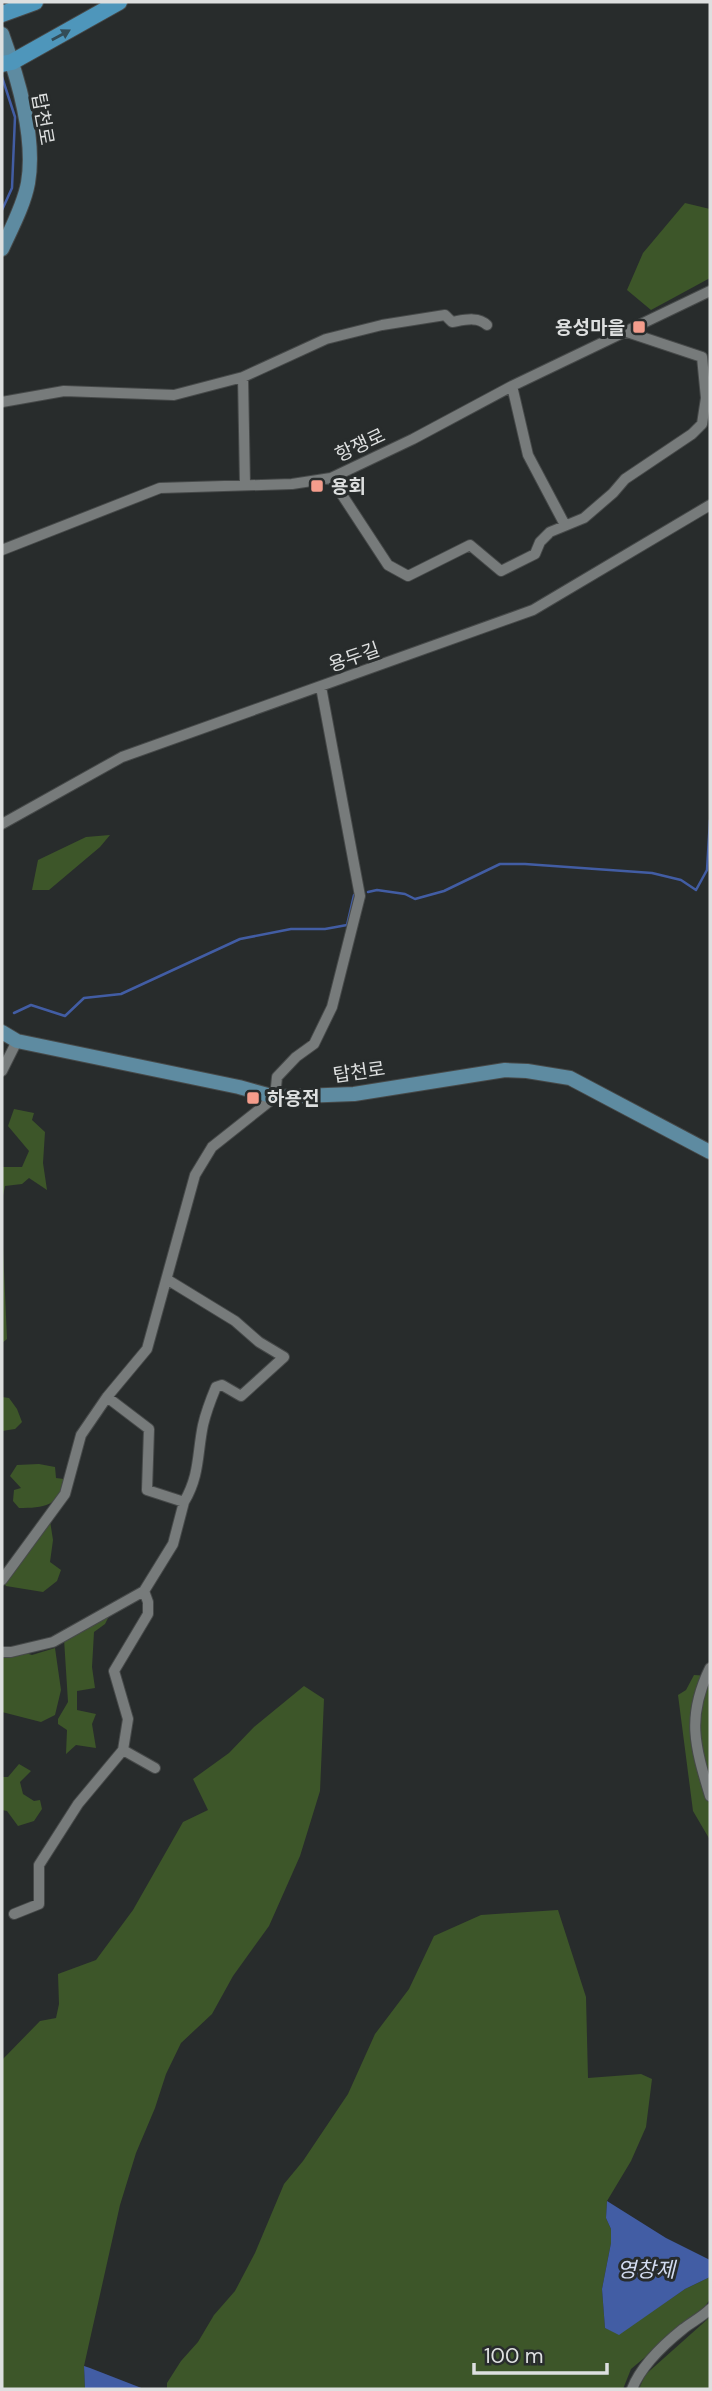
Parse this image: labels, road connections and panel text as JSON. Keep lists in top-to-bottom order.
{
  "streets": {
    "main road": ["탑천로"],
    "street": ["항쟁로", "용두길"]
  },
  "water": ["영창제"],
  "places": {
    "transit": ["용성마을", "용회", "하용전"]
  },
  "scale_bar": "100 m"
}
